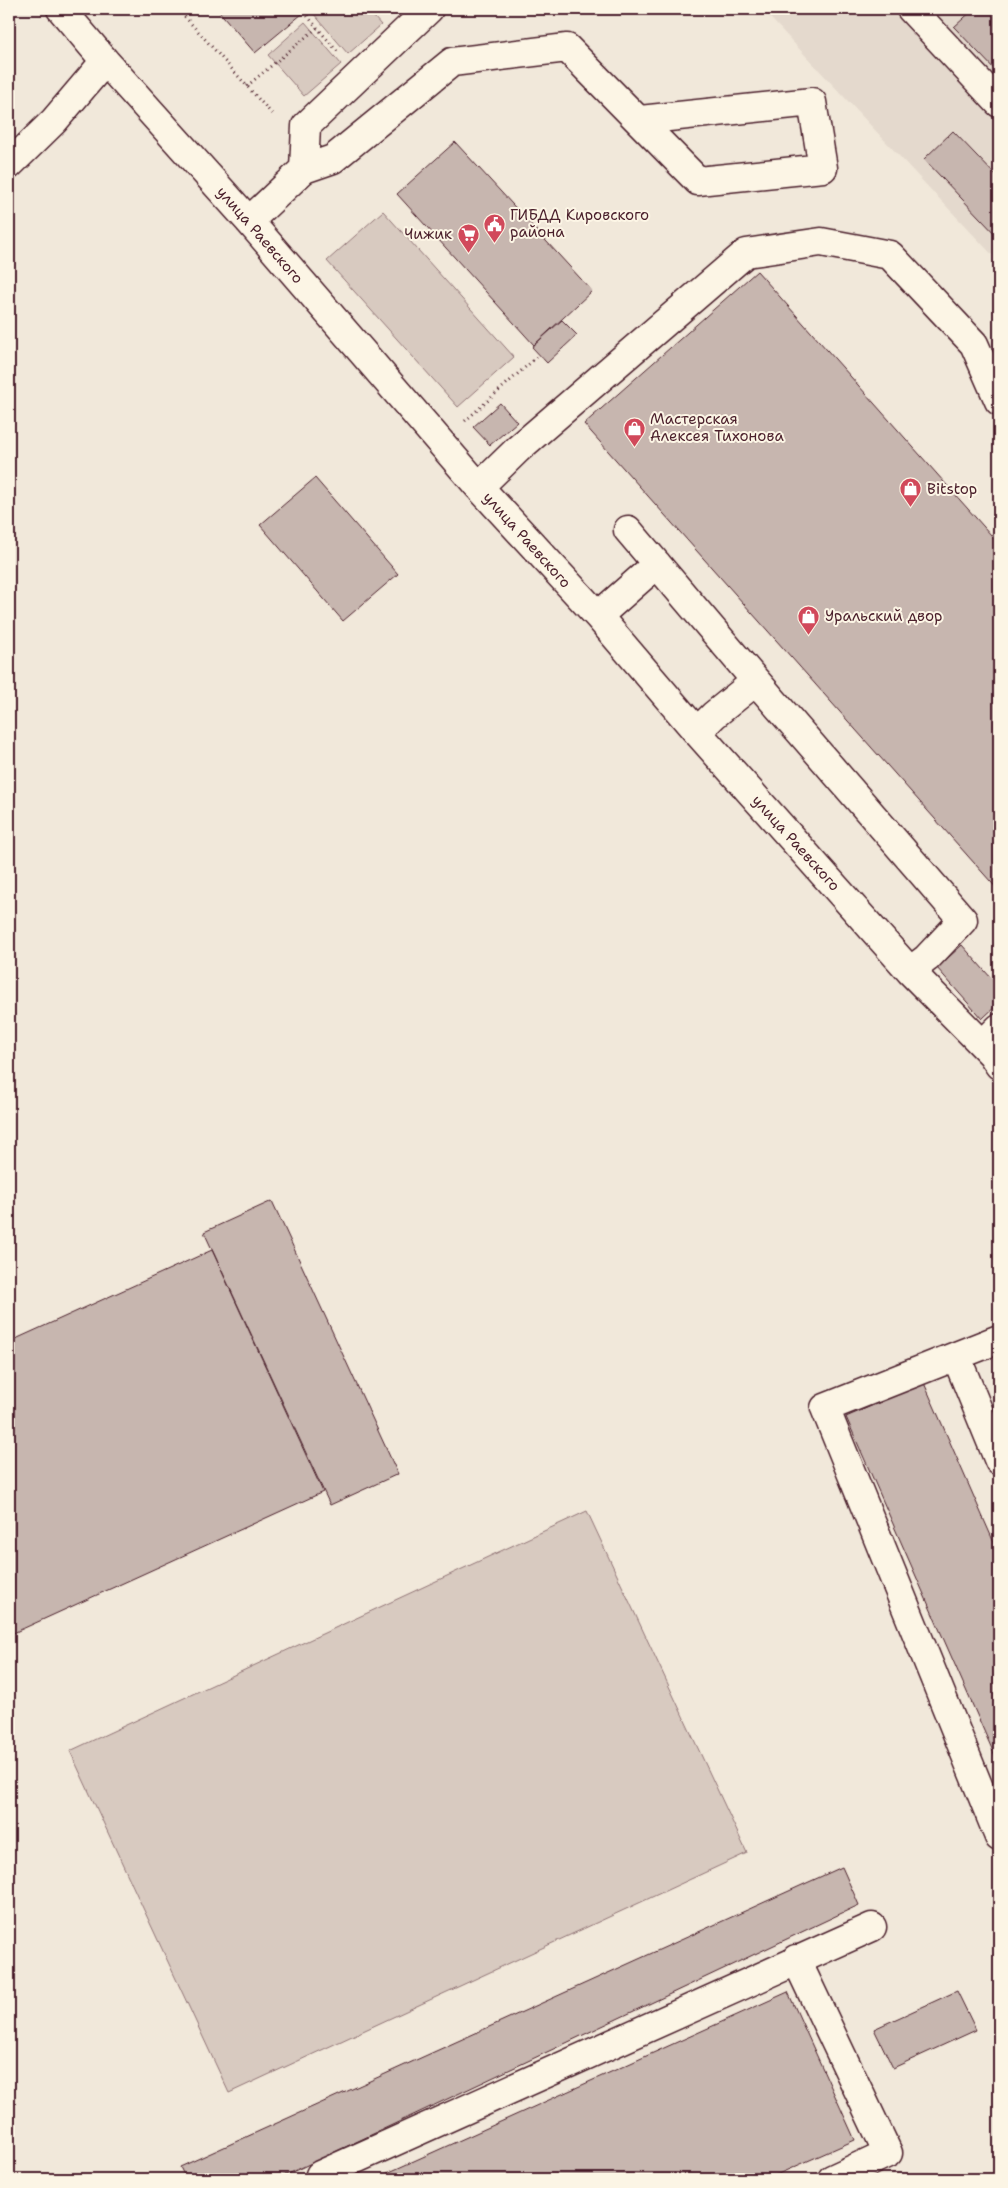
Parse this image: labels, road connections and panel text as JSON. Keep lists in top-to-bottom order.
{
  "streets": {
    "street": ["улица Раевского"]
  },
  "places": {
    "public building": ["ГИБДД Кировского района"],
    "supermarket": ["Чижик"],
    "shop": ["Мастерская Алексея Тихонова", "Bitstop", "Уральский двор"]
  }
}
